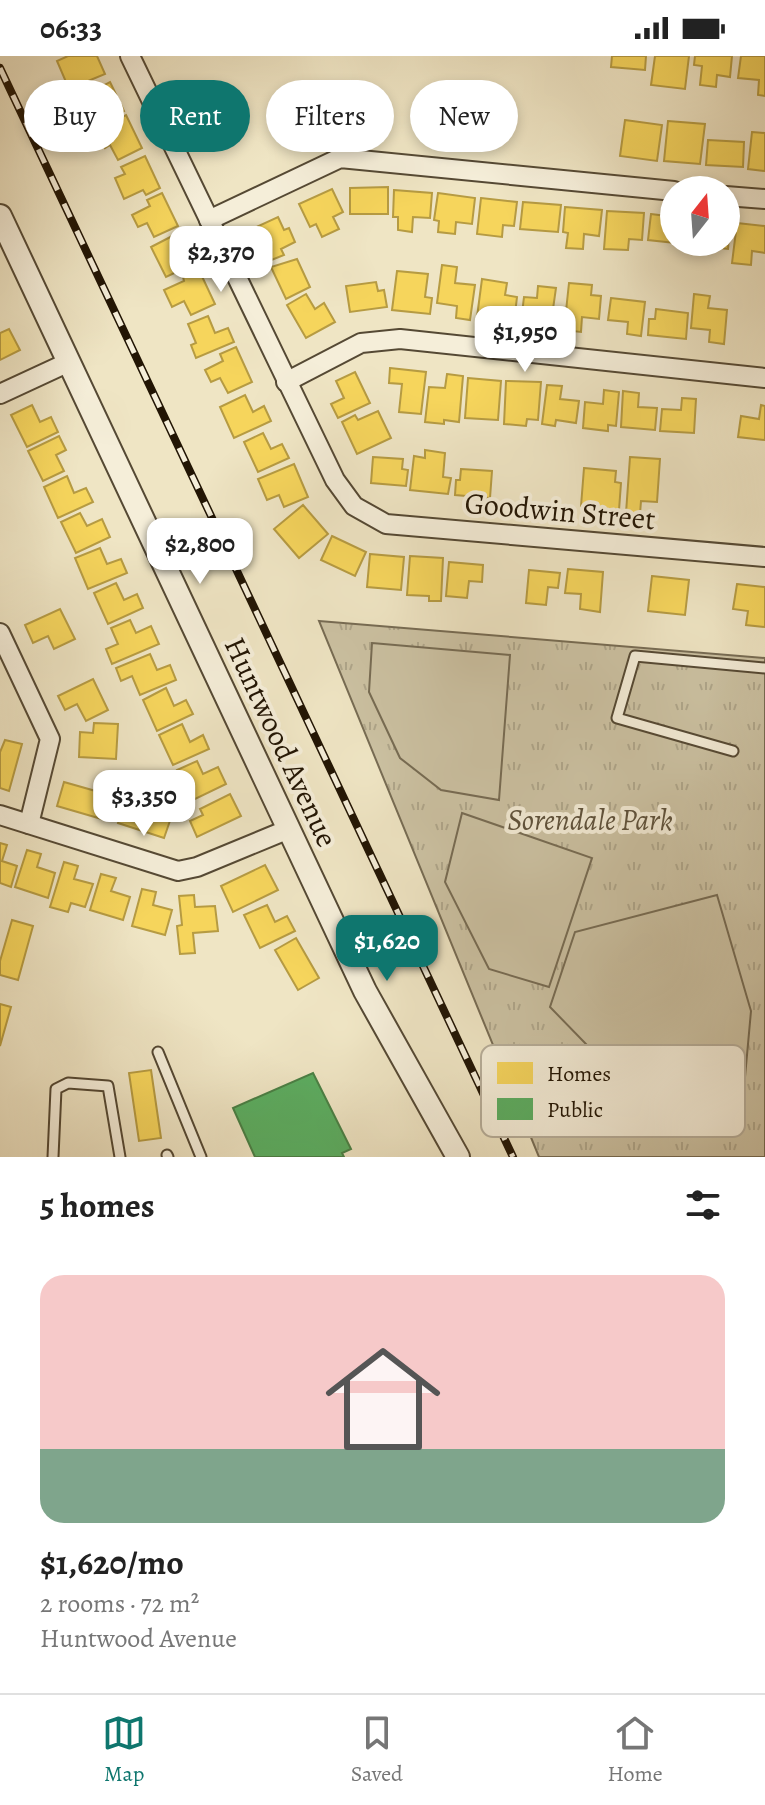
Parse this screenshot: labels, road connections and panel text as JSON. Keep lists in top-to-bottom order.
{
  "streets": {
    "street": ["Goodwin Street", "Huntwood Avenue"]
  },
  "parks": ["Sorendale Park"],
  "legend": ["Homes", "Public"],
  "north": "top",
  "page": {
    "status": "06:33",
    "chip": [
      "Buy",
      "Rent",
      "Filters",
      "New"
    ],
    "price": [
      "$2,370",
      "$1,950",
      "$2,800",
      "$3,350",
      "$1,620"
    ],
    "heading": "5 homes",
    "list": [
      {
        "name": "$1,620/mo",
        "note": "2 rooms · 72 m² · Huntwood Avenue"
      }
    ],
    "tabs": ["Map", "Saved", "Home"]
  }
}
